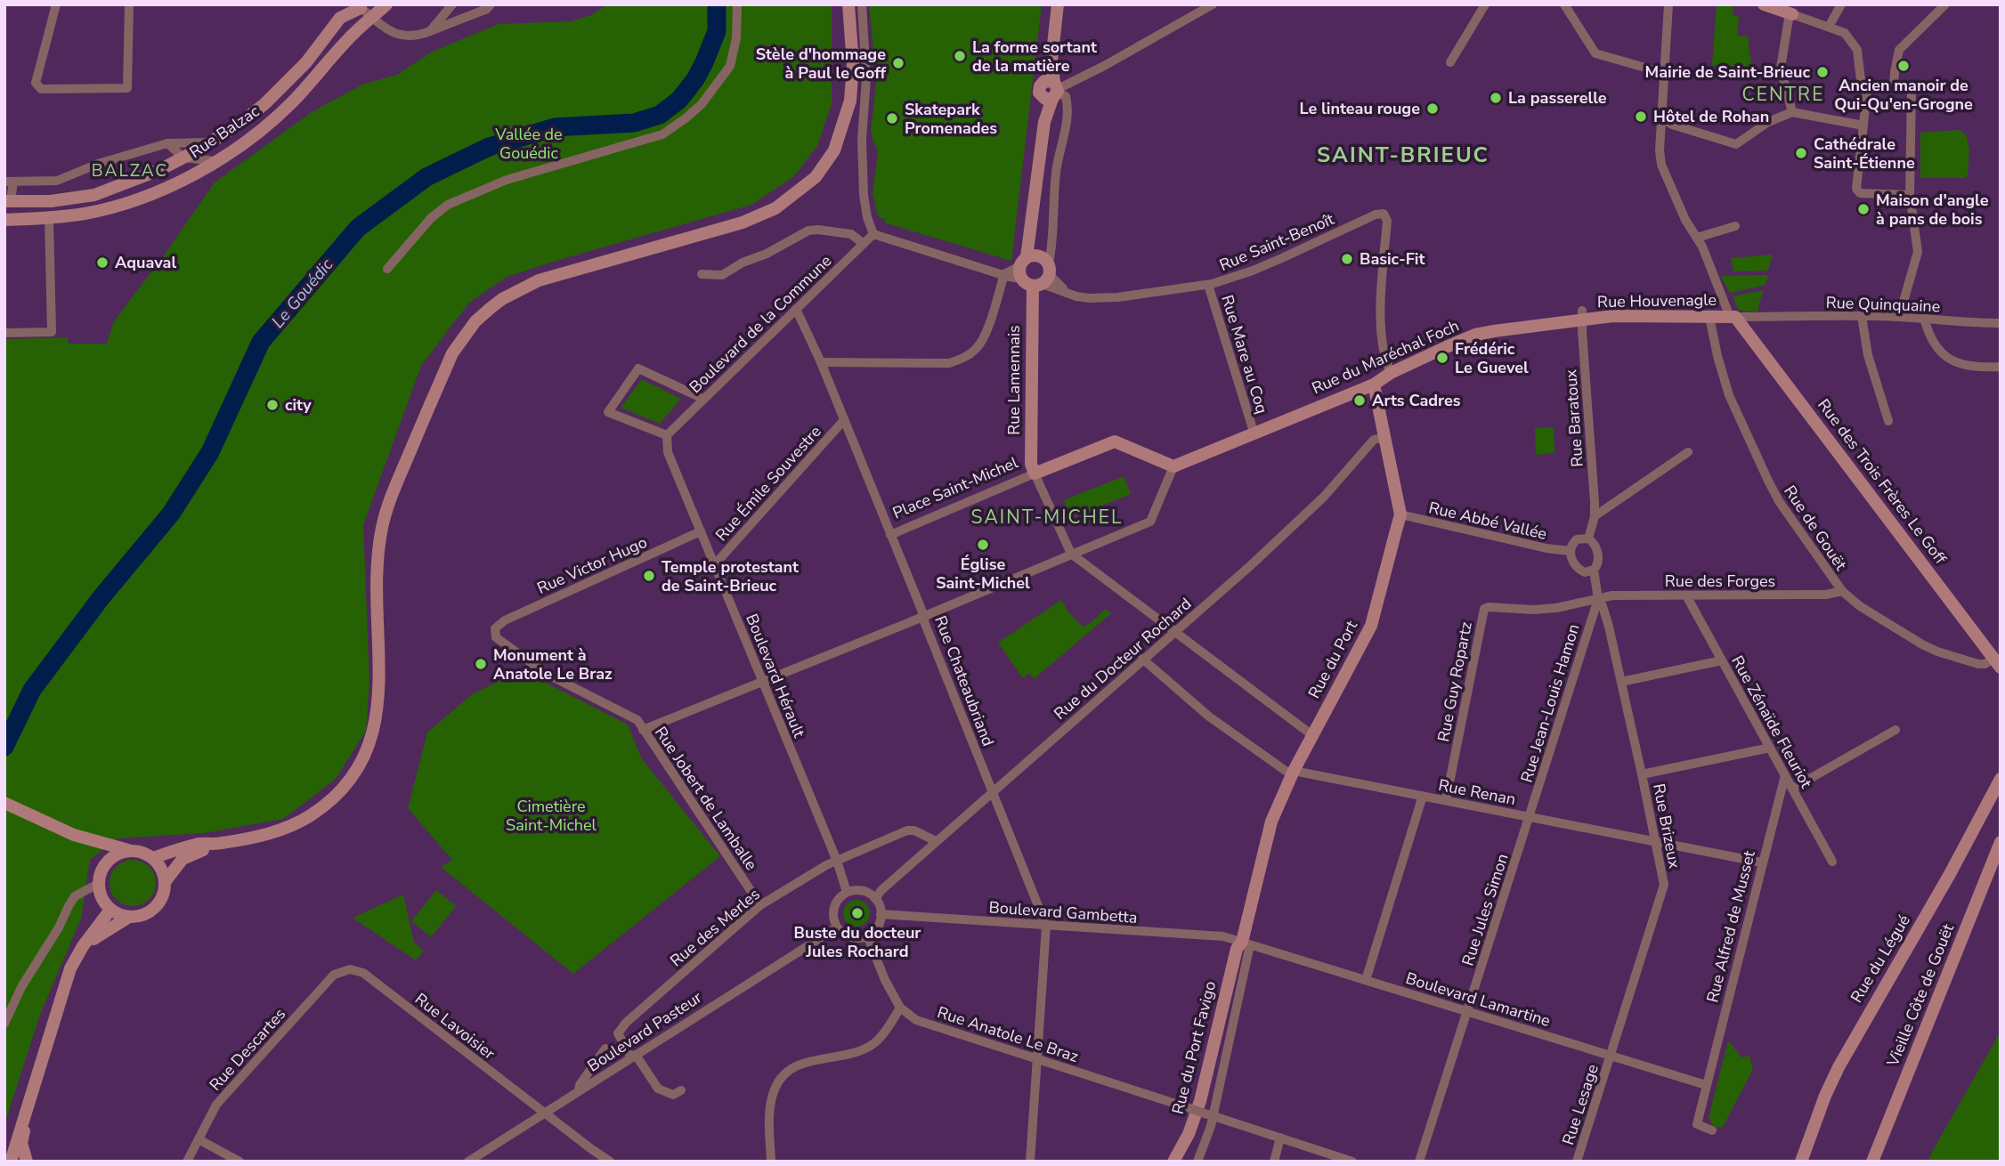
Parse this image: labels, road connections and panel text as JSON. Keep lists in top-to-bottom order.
{
  "streets": {
    "street": [
      "Rue Balzac",
      "Rue Saint-Benoît",
      "Rue Houvenagle",
      "Rue Quinquaine",
      "Boulevard de la Commune",
      "Rue Mare au Coq",
      "Rue du Maréchal Foch",
      "Rue Lamennais",
      "Rue Baratoux",
      "Rue des Trois Frères Le Goff",
      "Rue Émile Souvestre",
      "Place Saint-Michel",
      "Rue Abbé Vallée",
      "Rue de Gouët",
      "Rue Victor Hugo",
      "Rue des Forges",
      "Rue du Docteur Rochard",
      "Rue du Port",
      "Boulevard Hérault",
      "Rue Chateaubriand",
      "Rue Guy Ropartz",
      "Rue Jean-Louis Hamon",
      "Rue Zénaïde Fleuriot",
      "Rue Renan",
      "Rue Jobert de Lamballe",
      "Rue Brizeux",
      "Rue Jules Simon",
      "Boulevard Gambetta",
      "Rue Alfred de Musset",
      "Rue des Merles",
      "Rue du Légué",
      "Vieille Côte de Gouët",
      "Boulevard Lamartine",
      "Rue Lavoisier",
      "Boulevard Pasteur",
      "Rue Anatole Le Braz",
      "Rue du Port Favigo",
      "Rue Descartes",
      "Rue Lesage"
    ]
  },
  "crossings": [
    ["Rue Saint-Benoît", "Rue Mare au Coq"],
    ["Rue Saint-Benoît", "Rue du Maréchal Foch"],
    ["Rue Saint-Benoît", "Rue Lamennais"],
    ["Rue Houvenagle", "Rue Quinquaine"],
    ["Rue Houvenagle", "Rue du Maréchal Foch"],
    ["Rue Houvenagle", "Rue Baratoux"],
    ["Rue Houvenagle", "Rue des Trois Frères Le Goff"],
    ["Rue Houvenagle", "Rue de Gouët"],
    ["Rue Quinquaine", "Rue des Trois Frères Le Goff"],
    ["Boulevard de la Commune", "Boulevard Hérault"],
    ["Boulevard de la Commune", "Rue Chateaubriand"],
    ["Rue Mare au Coq", "Rue du Maréchal Foch"],
    ["Rue du Maréchal Foch", "Rue Baratoux"],
    ["Rue du Maréchal Foch", "Place Saint-Michel"],
    ["Rue du Maréchal Foch", "Rue du Port"],
    ["Rue Lamennais", "Place Saint-Michel"],
    ["Rue Baratoux", "Rue Abbé Vallée"],
    ["Rue Baratoux", "Rue Brizeux"],
    ["Rue des Trois Frères Le Goff", "Rue de Gouët"],
    ["Rue Émile Souvestre", "Boulevard Hérault"],
    ["Rue Émile Souvestre", "Rue Chateaubriand"],
    ["Place Saint-Michel", "Rue Chateaubriand"],
    ["Rue Abbé Vallée", "Rue du Port"],
    ["Rue Abbé Vallée", "Rue Brizeux"],
    ["Rue de Gouët", "Rue des Forges"],
    ["Rue Victor Hugo", "Boulevard Hérault"],
    ["Rue Victor Hugo", "Rue Jobert de Lamballe"],
    ["Rue des Forges", "Rue Guy Ropartz"],
    ["Rue des Forges", "Rue Jean-Louis Hamon"],
    ["Rue des Forges", "Rue Zénaïde Fleuriot"],
    ["Rue des Forges", "Rue Brizeux"],
    ["Rue du Docteur Rochard", "Rue du Port"],
    ["Rue du Docteur Rochard", "Boulevard Hérault"],
    ["Rue du Docteur Rochard", "Rue Chateaubriand"],
    ["Rue du Docteur Rochard", "Boulevard Gambetta"],
    ["Rue du Docteur Rochard", "Rue des Merles"],
    ["Rue du Docteur Rochard", "Boulevard Pasteur"],
    ["Rue du Port", "Rue Renan"],
    ["Rue du Port", "Boulevard Gambetta"],
    ["Rue du Port", "Boulevard Lamartine"],
    ["Rue du Port", "Rue du Port Favigo"],
    ["Boulevard Hérault", "Boulevard Gambetta"],
    ["Boulevard Hérault", "Rue des Merles"],
    ["Boulevard Hérault", "Boulevard Pasteur"],
    ["Rue Chateaubriand", "Boulevard Gambetta"],
    ["Rue Guy Ropartz", "Rue Jean-Louis Hamon"],
    ["Rue Guy Ropartz", "Rue Renan"],
    ["Rue Guy Ropartz", "Rue Brizeux"],
    ["Rue Jean-Louis Hamon", "Rue Renan"],
    ["Rue Jean-Louis Hamon", "Rue Brizeux"],
    ["Rue Jean-Louis Hamon", "Rue Jules Simon"],
    ["Rue Zénaïde Fleuriot", "Rue Alfred de Musset"],
    ["Rue Renan", "Rue Brizeux"],
    ["Rue Renan", "Rue Jules Simon"],
    ["Rue Renan", "Rue Alfred de Musset"],
    ["Rue Jobert de Lamballe", "Rue des Merles"],
    ["Rue Brizeux", "Boulevard Lamartine"],
    ["Rue Brizeux", "Rue Lesage"],
    ["Rue Jules Simon", "Boulevard Lamartine"],
    ["Boulevard Gambetta", "Boulevard Lamartine"],
    ["Boulevard Gambetta", "Boulevard Pasteur"],
    ["Boulevard Gambetta", "Rue du Port Favigo"],
    ["Rue Alfred de Musset", "Boulevard Lamartine"],
    ["Rue des Merles", "Boulevard Pasteur"],
    ["Boulevard Lamartine", "Rue du Port Favigo"],
    ["Boulevard Lamartine", "Rue Lesage"],
    ["Rue Lavoisier", "Boulevard Pasteur"],
    ["Rue Lavoisier", "Rue Descartes"]
  ],
  "districts": [
    "CENTRE",
    "SAINT-BRIEUC",
    "BALZAC",
    "SAINT-MICHEL"
  ],
  "water": ["Le Gouédic"],
  "parks": ["Vallée de Gouédic", "Cimetière Saint-Michel"],
  "places": [
    "La forme sortant de la matière",
    "Stèle d'hommage à Paul le Goff",
    "Ancien manoir de Qui-Qu'en-Grogne",
    "Mairie de Saint-Brieuc",
    "La passerelle",
    "Le linteau rouge",
    "Hôtel de Rohan",
    "Skatepark Promenades",
    "Cathédrale Saint-Étienne",
    "Maison d'angle à pans de bois",
    "Basic-Fit",
    "Aquaval",
    "Frédéric Le Guevel",
    "Arts Cadres",
    "city",
    "Église Saint-Michel",
    "Temple protestant de Saint-Brieuc",
    "Monument à Anatole Le Braz",
    "Buste du docteur Jules Rochard"
  ]
}
